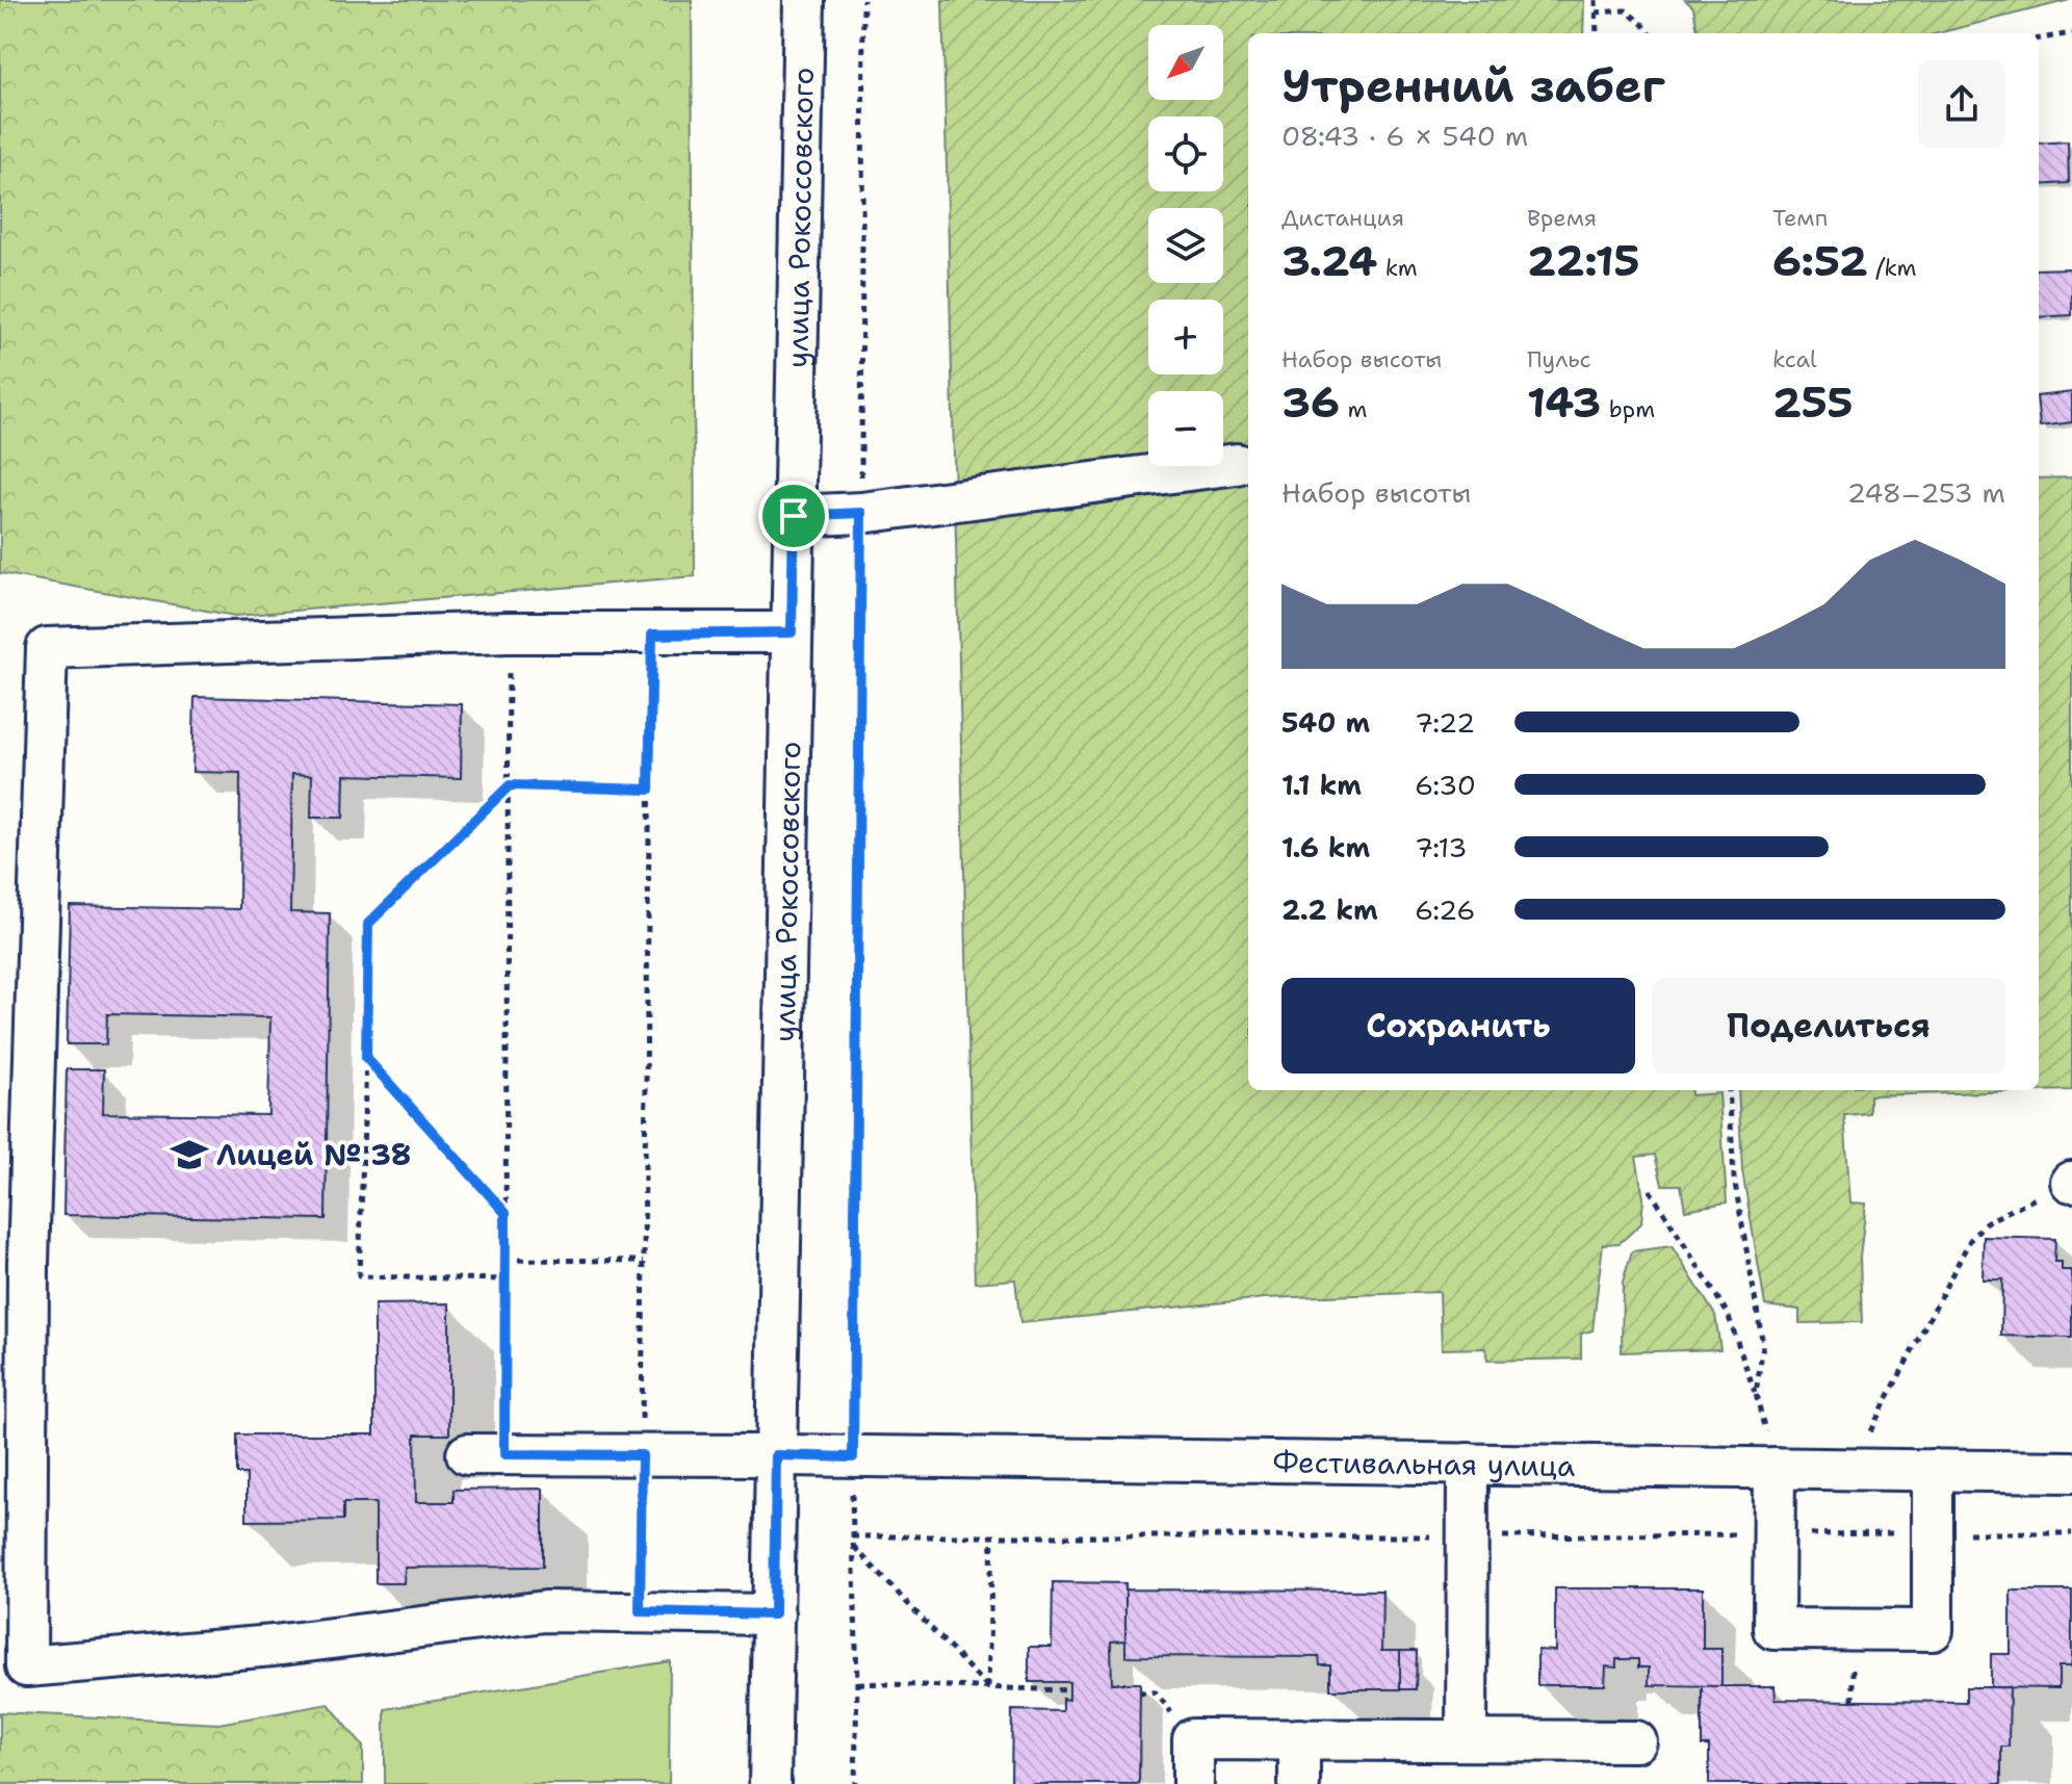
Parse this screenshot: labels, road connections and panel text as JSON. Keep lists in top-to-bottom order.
{
  "streets": {
    "street": ["улица Рокоссовского", "Фестивальная улица"]
  },
  "crossings": [
    ["улица Рокоссовского", "Фестивальная улица"]
  ],
  "places": {
    "school or university": ["Лицей № 38"]
  },
  "north": "bottom left",
  "page": {
    "map_buttons": ["+", "−"],
    "heading": ["Утренний забег", "08:43 · 6 × 540 m"],
    "stats": [
      ["Дистанция", "3.24 km"],
      ["Время", "22:15"],
      ["Темп", "6:52 /km"],
      ["Набор высоты", "36 m"],
      ["Пульс", "143 bpm"],
      ["kcal", "255"]
    ],
    "chart": ["Набор высоты", "248–253 m"],
    "list": [
      {
        "name": "540 m",
        "note": "7:22"
      },
      {
        "name": "1.1 km",
        "note": "6:30"
      },
      {
        "name": "1.6 km",
        "note": "7:13"
      },
      {
        "name": "2.2 km",
        "note": "6:26"
      }
    ],
    "buttons": ["Сохранить", "Поделиться"]
  }
}
